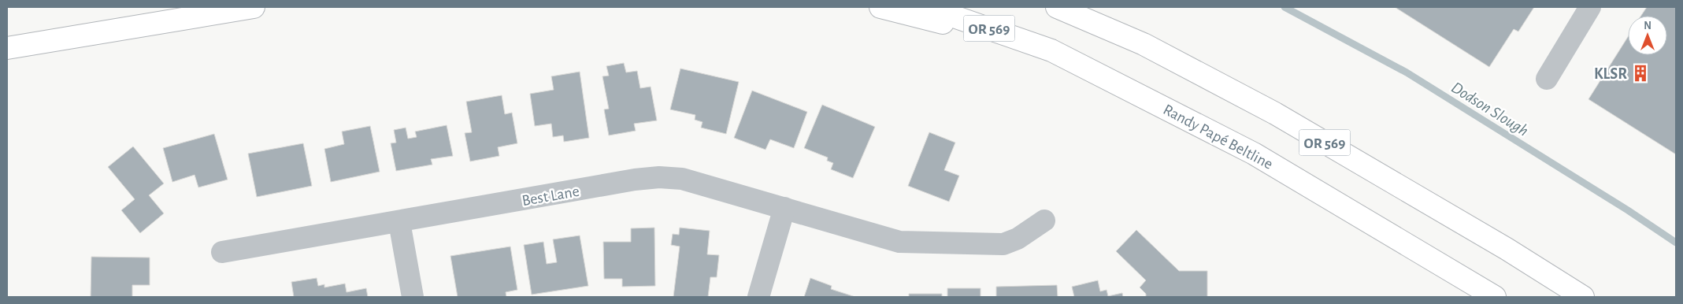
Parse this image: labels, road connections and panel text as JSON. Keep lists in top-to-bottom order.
{
  "streets": {
    "highway": ["OR 569", "Randy Papé Beltline"],
    "street": ["Best Lane"]
  },
  "water": ["Dodson Slough"],
  "places": {
    "building": ["KLSR"]
  },
  "north": "top"
}
